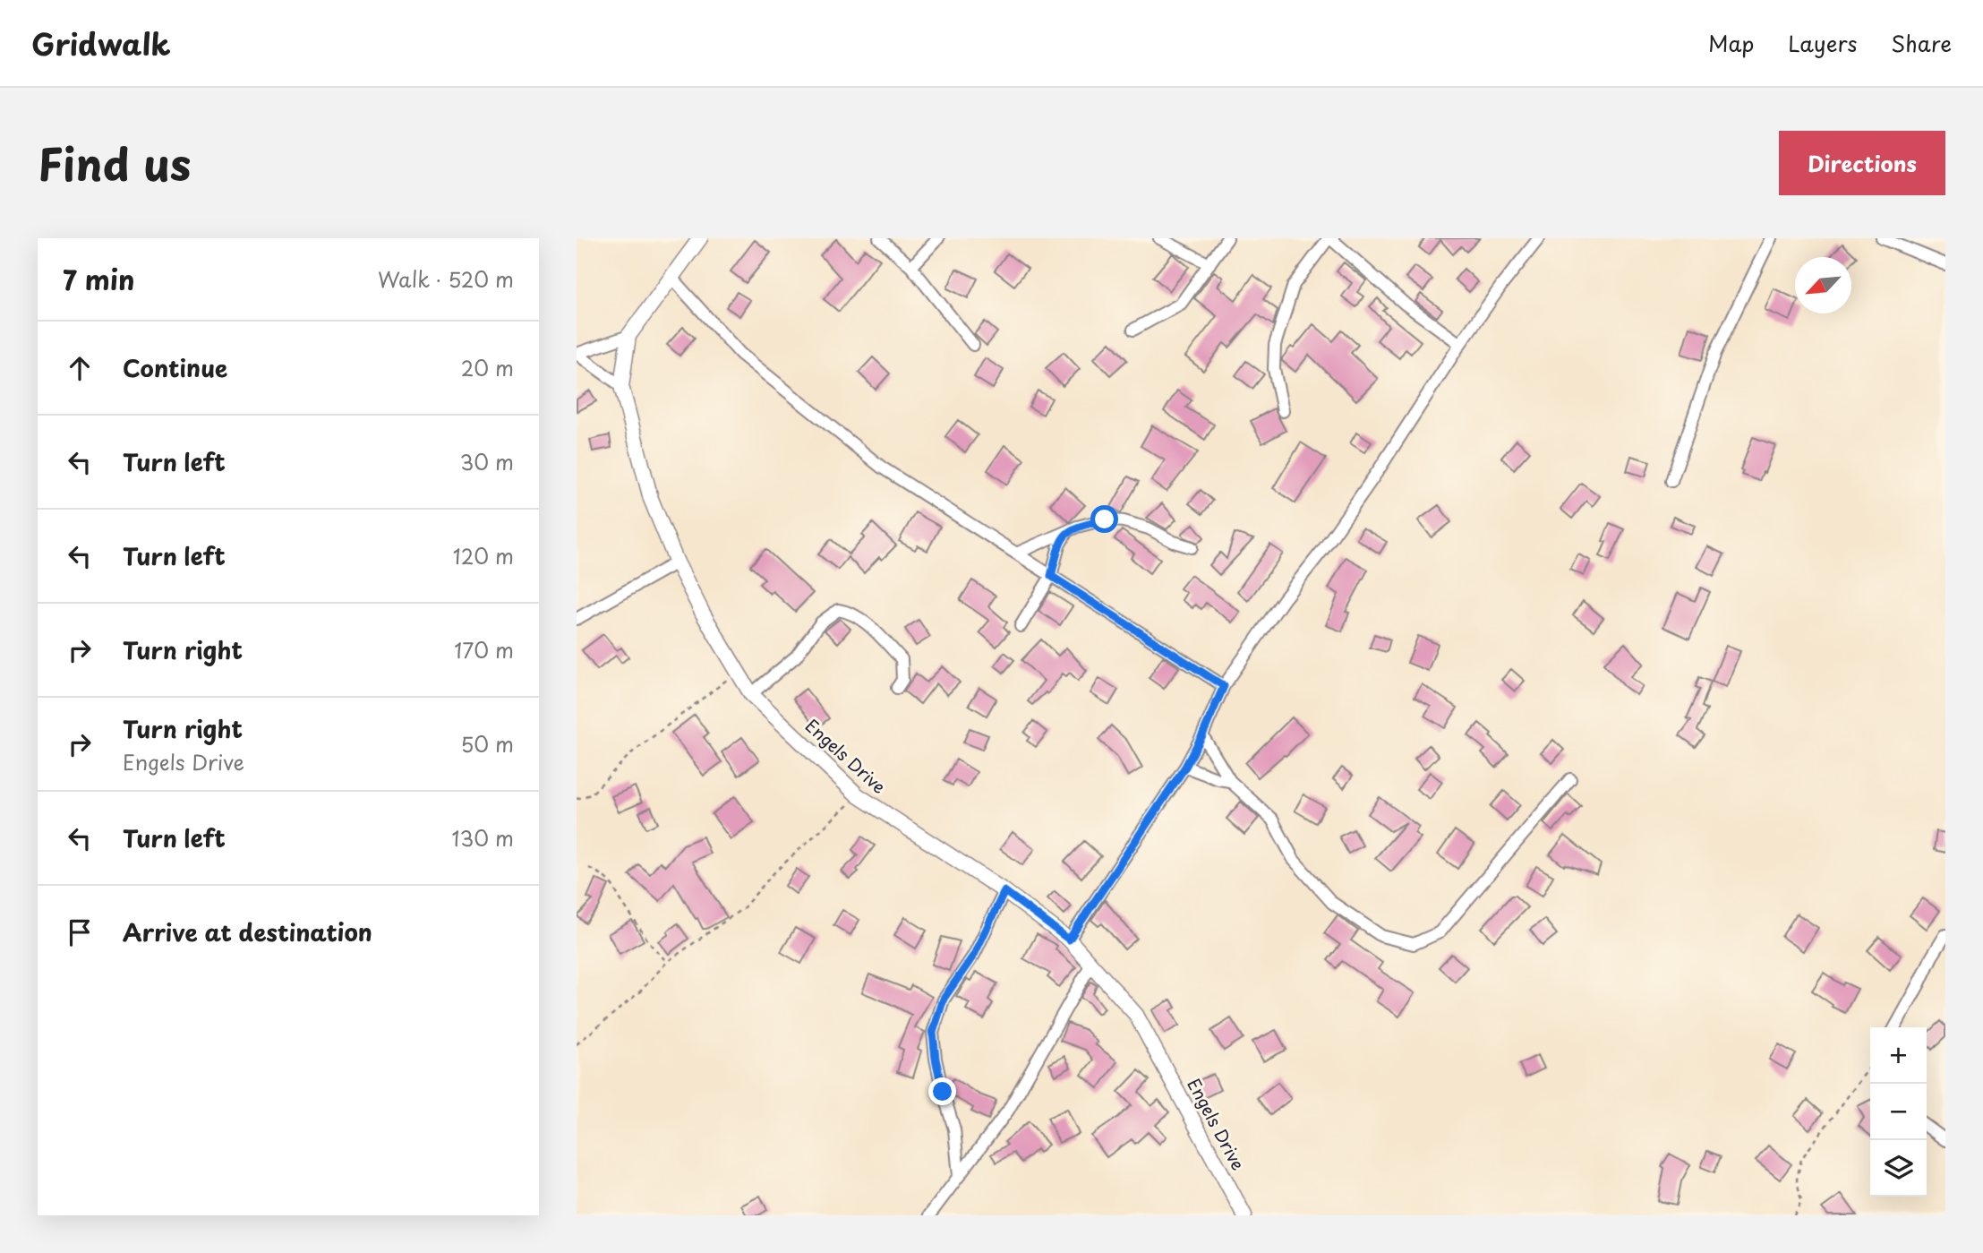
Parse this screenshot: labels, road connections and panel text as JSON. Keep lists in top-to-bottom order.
{
  "streets": {
    "street": ["Engels Drive"]
  },
  "north": "bottom left",
  "page": {
    "header": "Gridwalk",
    "nav": ["Map", "Layers", "Share"],
    "title": "Find us",
    "buttons": "Directions",
    "heading": ["7 min", "Walk · 520 m"],
    "list": [
      ["Continue", "20 m"],
      ["Turn left", "30 m"],
      ["Turn left", "120 m"],
      ["Turn right", "170 m"],
      ["Turn right", "Engels Drive", "50 m"],
      ["Turn left", "130 m"],
      "Arrive at destination"
    ],
    "map_buttons": ["+", "−"]
  }
}
